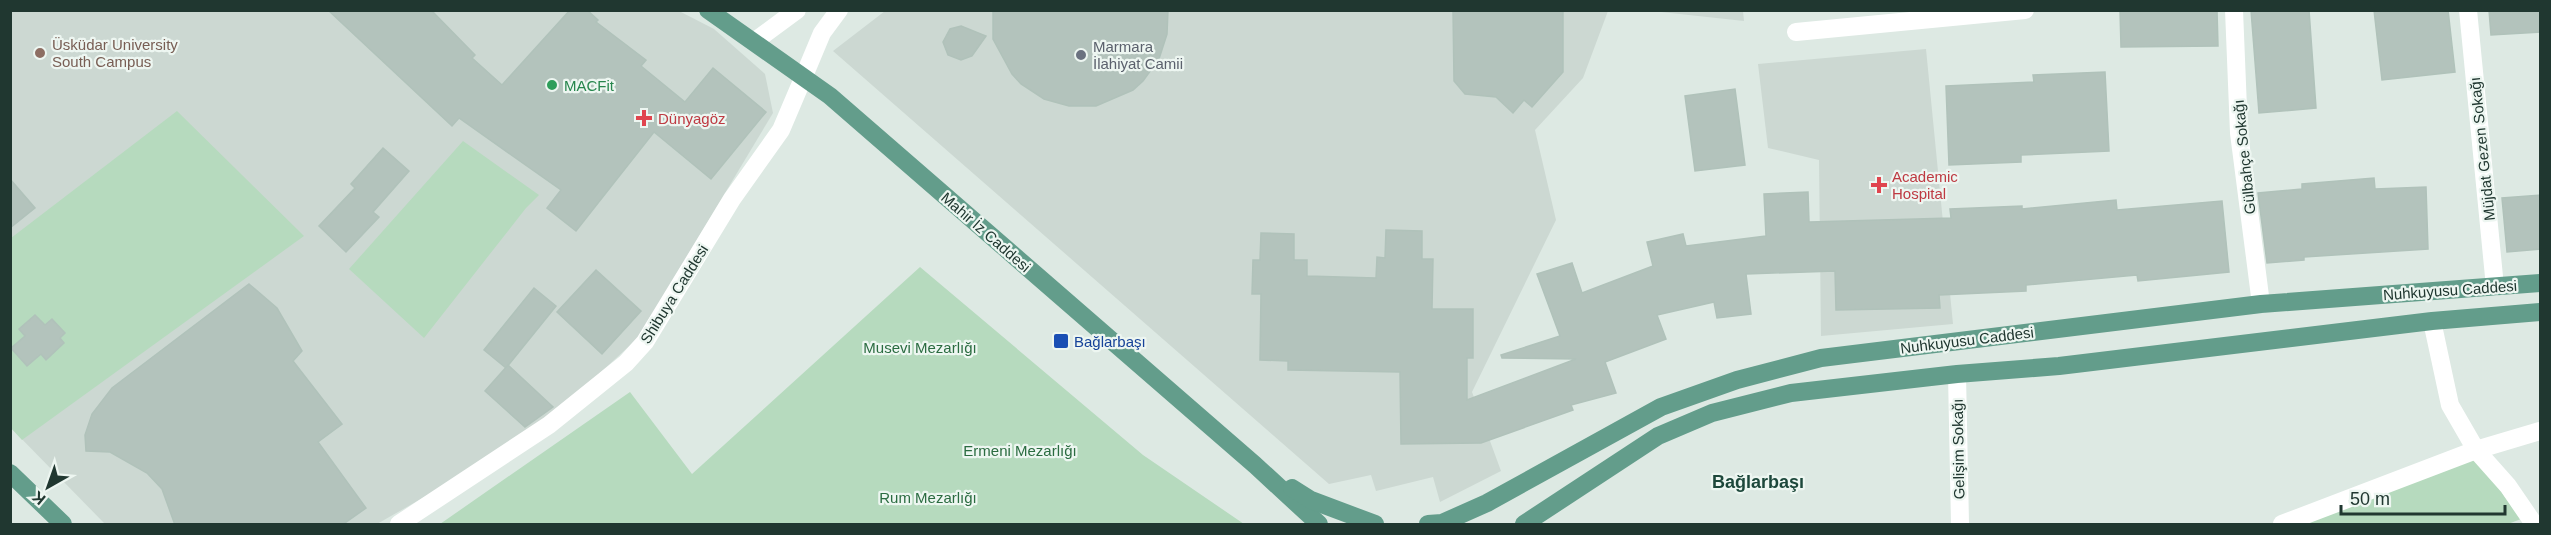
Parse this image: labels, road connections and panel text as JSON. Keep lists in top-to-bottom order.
{
  "streets": {
    "main road": ["Mahir İz Caddesi", "Nuhkuyusu Caddesi"],
    "street": [
      "Müjdat Gezen Sokağı",
      "Gülbahçe Sokağı",
      "Shibuya Caddesi",
      "Gelişim Sokağı"
    ]
  },
  "crossings": [
    ["Müjdat Gezen Sokağı", "Nuhkuyusu Caddesi"],
    ["Gülbahçe Sokağı", "Nuhkuyusu Caddesi"],
    ["Mahir İz Caddesi", "Shibuya Caddesi"],
    ["Nuhkuyusu Caddesi", "Gelişim Sokağı"]
  ],
  "districts": ["Bağlarbaşı"],
  "parks": ["Musevi Mezarlığı", "Ermeni Mezarlığı", "Rum Mezarlığı"],
  "places": {
    "other": ["Üsküdar University South Campus", "Marmara İlahiyat Camii", "MACFit"],
    "health": ["Dünyagöz", "Academic Hospital"],
    "transit": ["Bağlarbaşı"]
  },
  "scale_bar": "50 m",
  "north": "bottom left"
}
